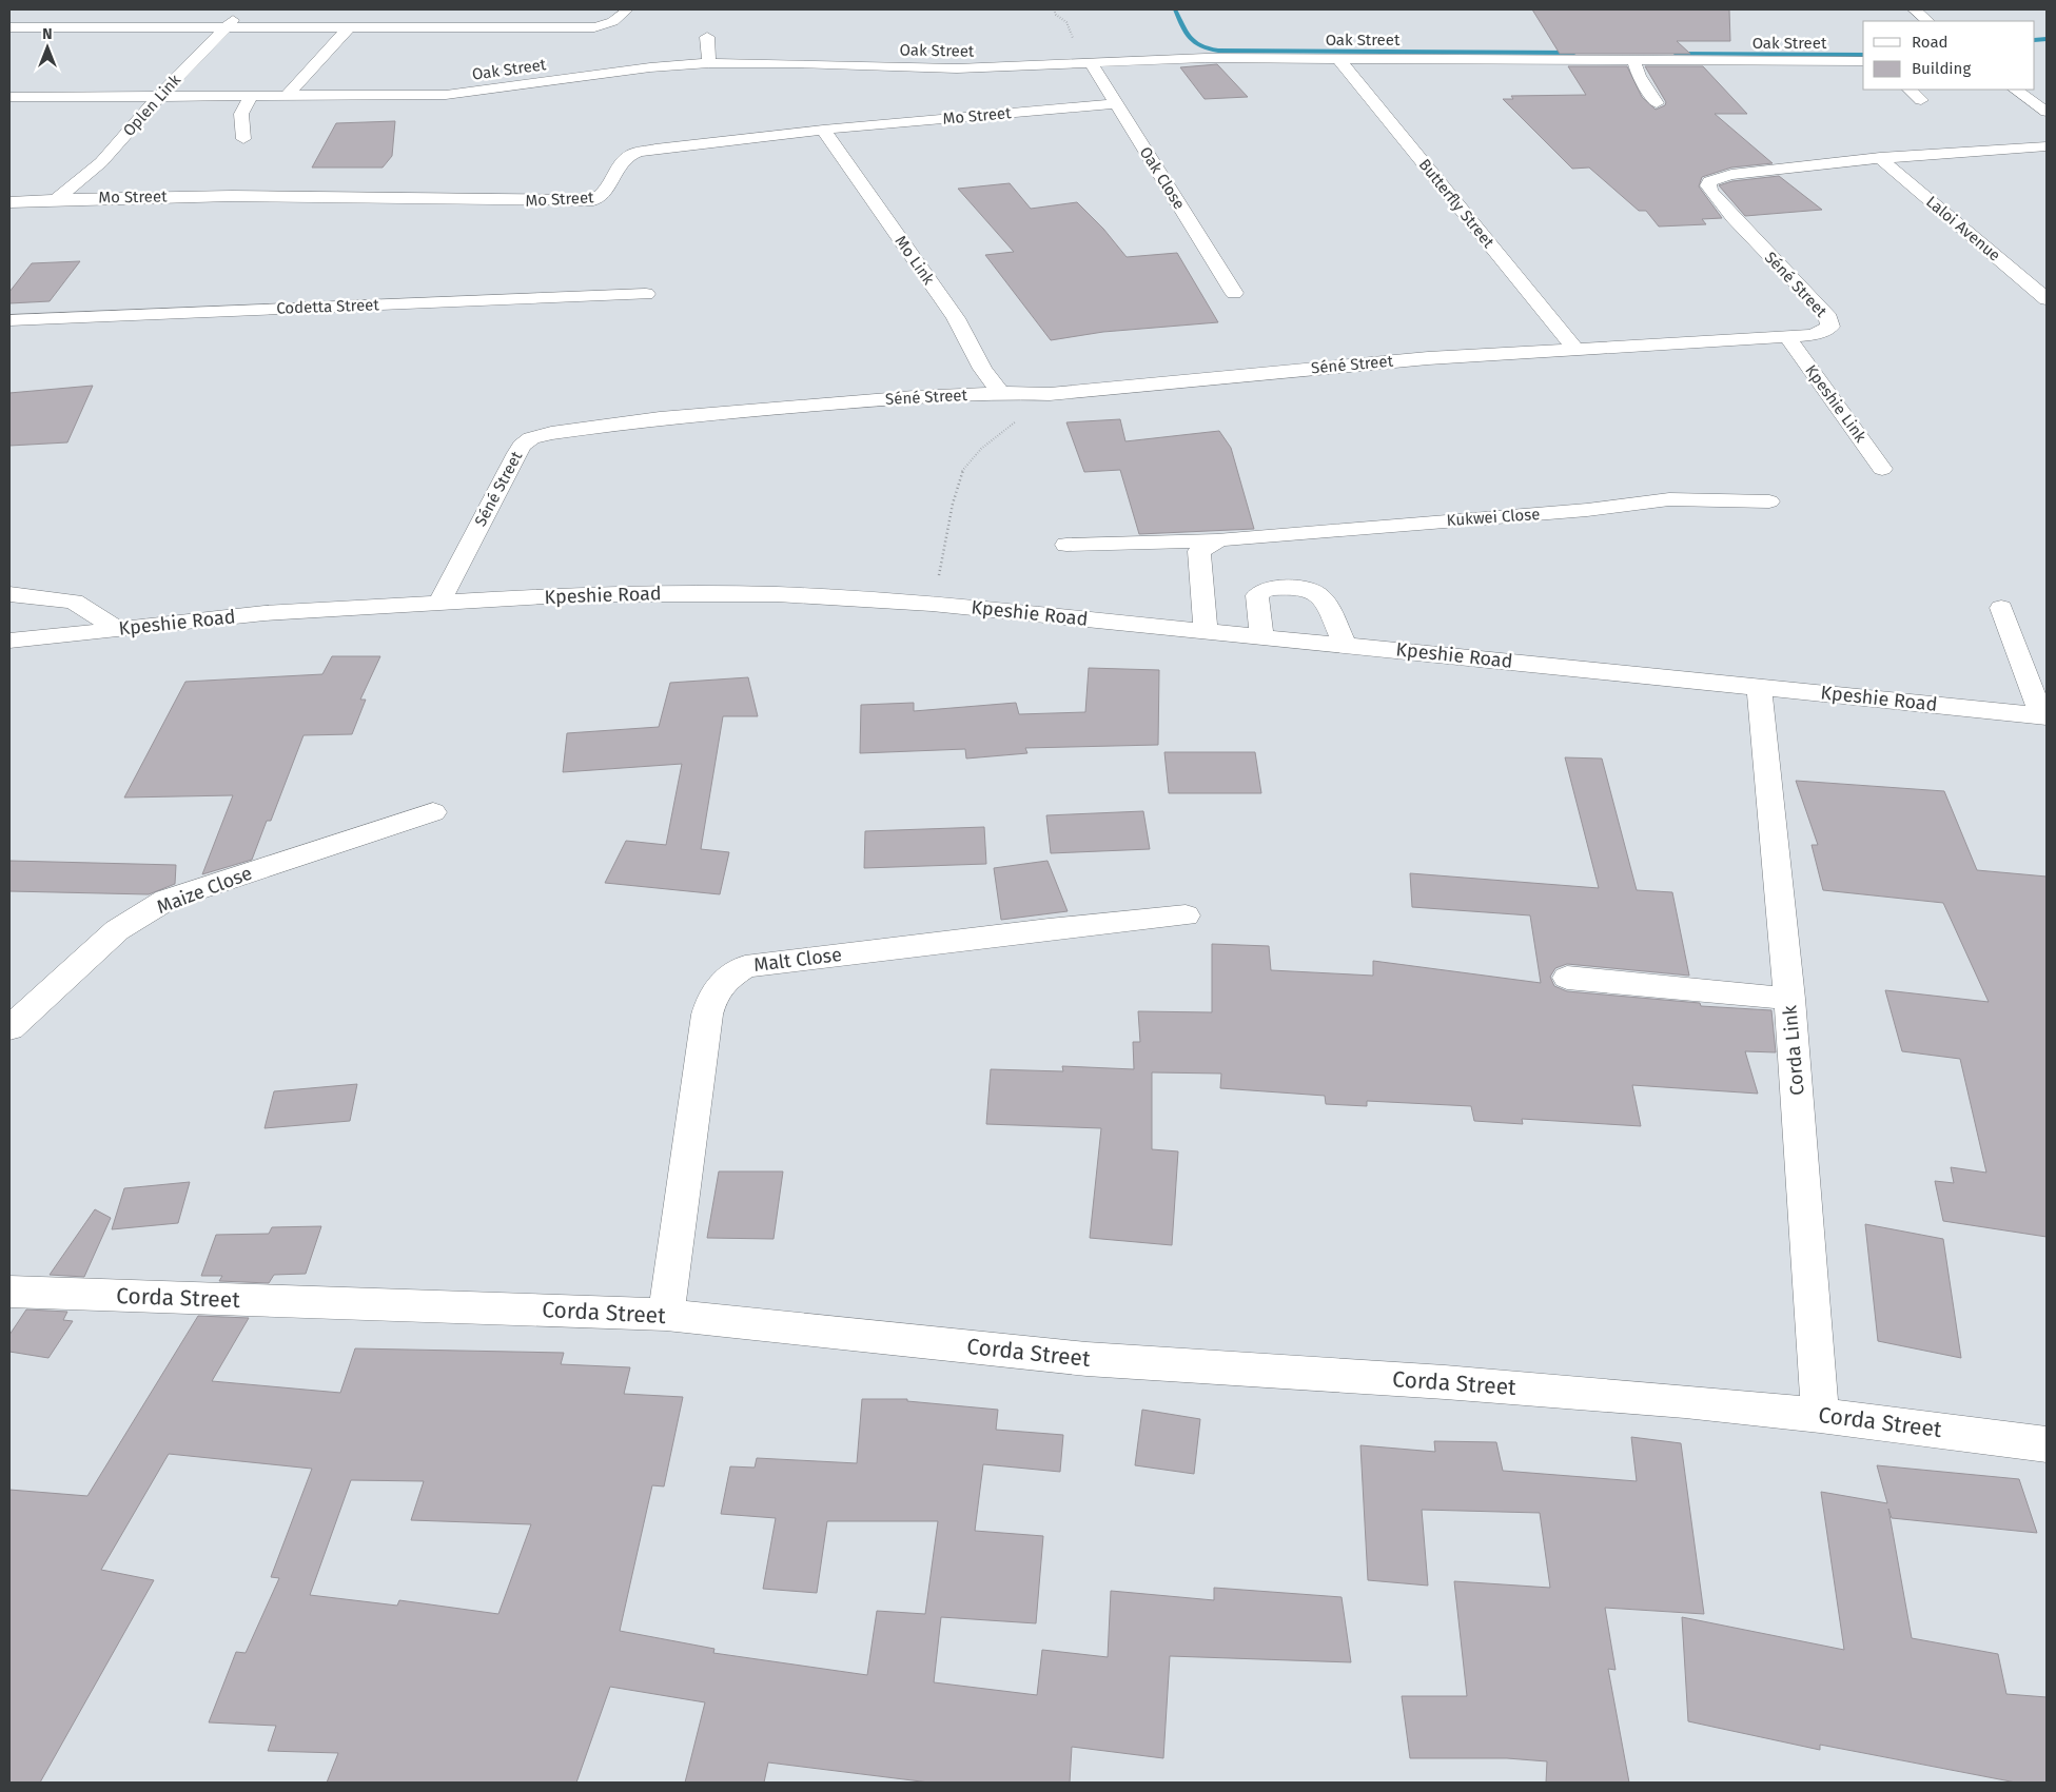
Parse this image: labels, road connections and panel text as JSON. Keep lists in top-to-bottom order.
{
  "streets": {
    "street": [
      "Oak Street",
      "Oplen Link",
      "Mo Street",
      "Oak Close",
      "Butterfly Street",
      "Laloi Avenue",
      "Mo Link",
      "Séné Street",
      "Codetta Street",
      "Kpeshie Link",
      "Kukwei Close",
      "Kpeshie Road",
      "Maize Close",
      "Malt Close",
      "Corda Link",
      "Corda Street"
    ]
  },
  "crossings": [
    ["Oak Street", "Oplen Link"],
    ["Oak Street", "Oak Close"],
    ["Oak Street", "Butterfly Street"],
    ["Oplen Link", "Mo Street"],
    ["Mo Street", "Oak Close"],
    ["Mo Street", "Mo Link"],
    ["Butterfly Street", "Séné Street"],
    ["Laloi Avenue", "Séné Street"],
    ["Mo Link", "Séné Street"],
    ["Séné Street", "Kpeshie Link"],
    ["Séné Street", "Kpeshie Road"],
    ["Kpeshie Road", "Corda Link"],
    ["Malt Close", "Corda Street"],
    ["Corda Link", "Corda Street"]
  ],
  "legend": ["Road", "Building"],
  "north": "top"
}
